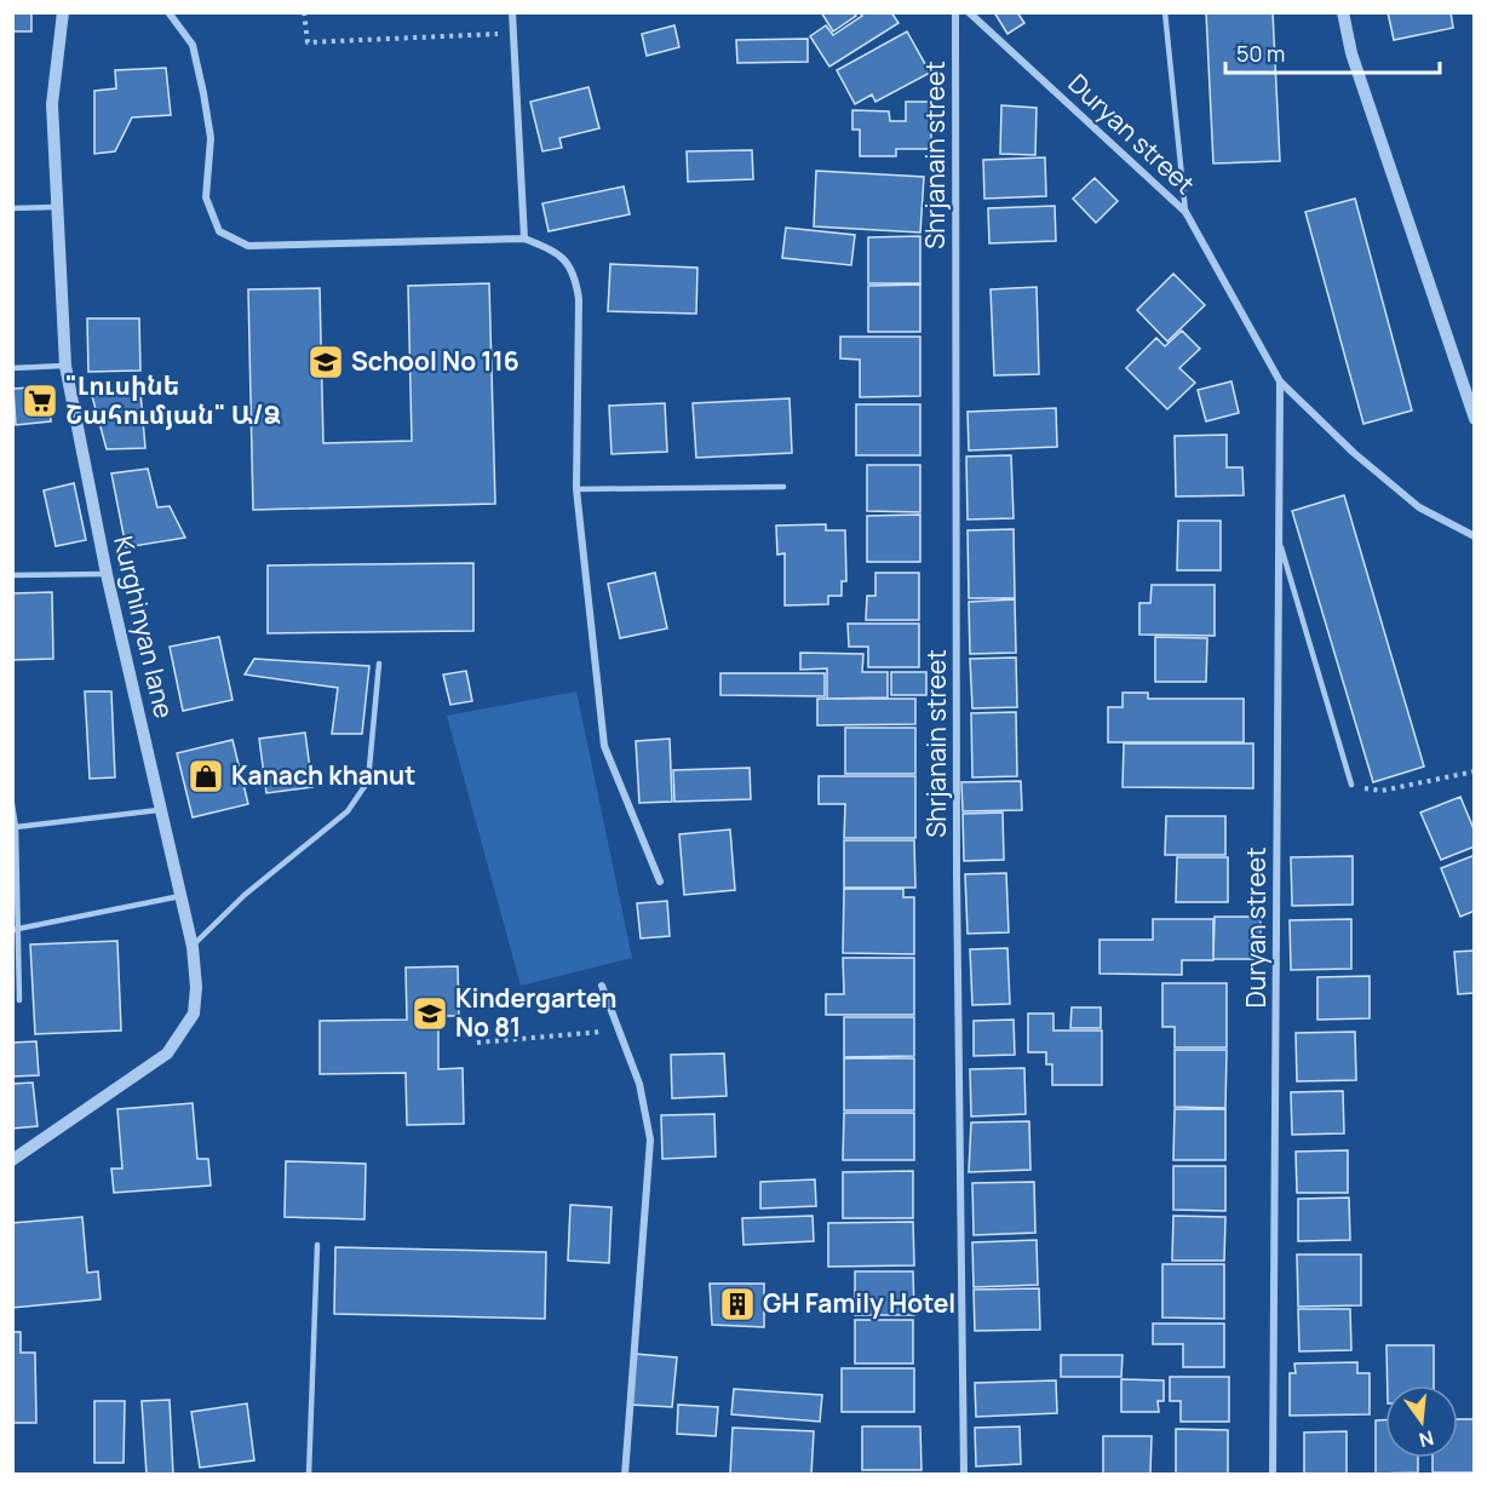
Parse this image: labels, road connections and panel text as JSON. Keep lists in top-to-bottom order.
{
  "streets": {
    "street": ["Duryan street", "Shrjanain street", "Kurghinyan lane"]
  },
  "places": {
    "school or university": ["School No 116", "Kindergarten No 81"],
    "supermarket": ["\"Լուսինե Շահումյան\" Ա/Ձ"],
    "shop": ["Kanach khanut"],
    "building": ["GH Family Hotel"]
  },
  "scale_bar": "50 m",
  "north": "bottom"
}
